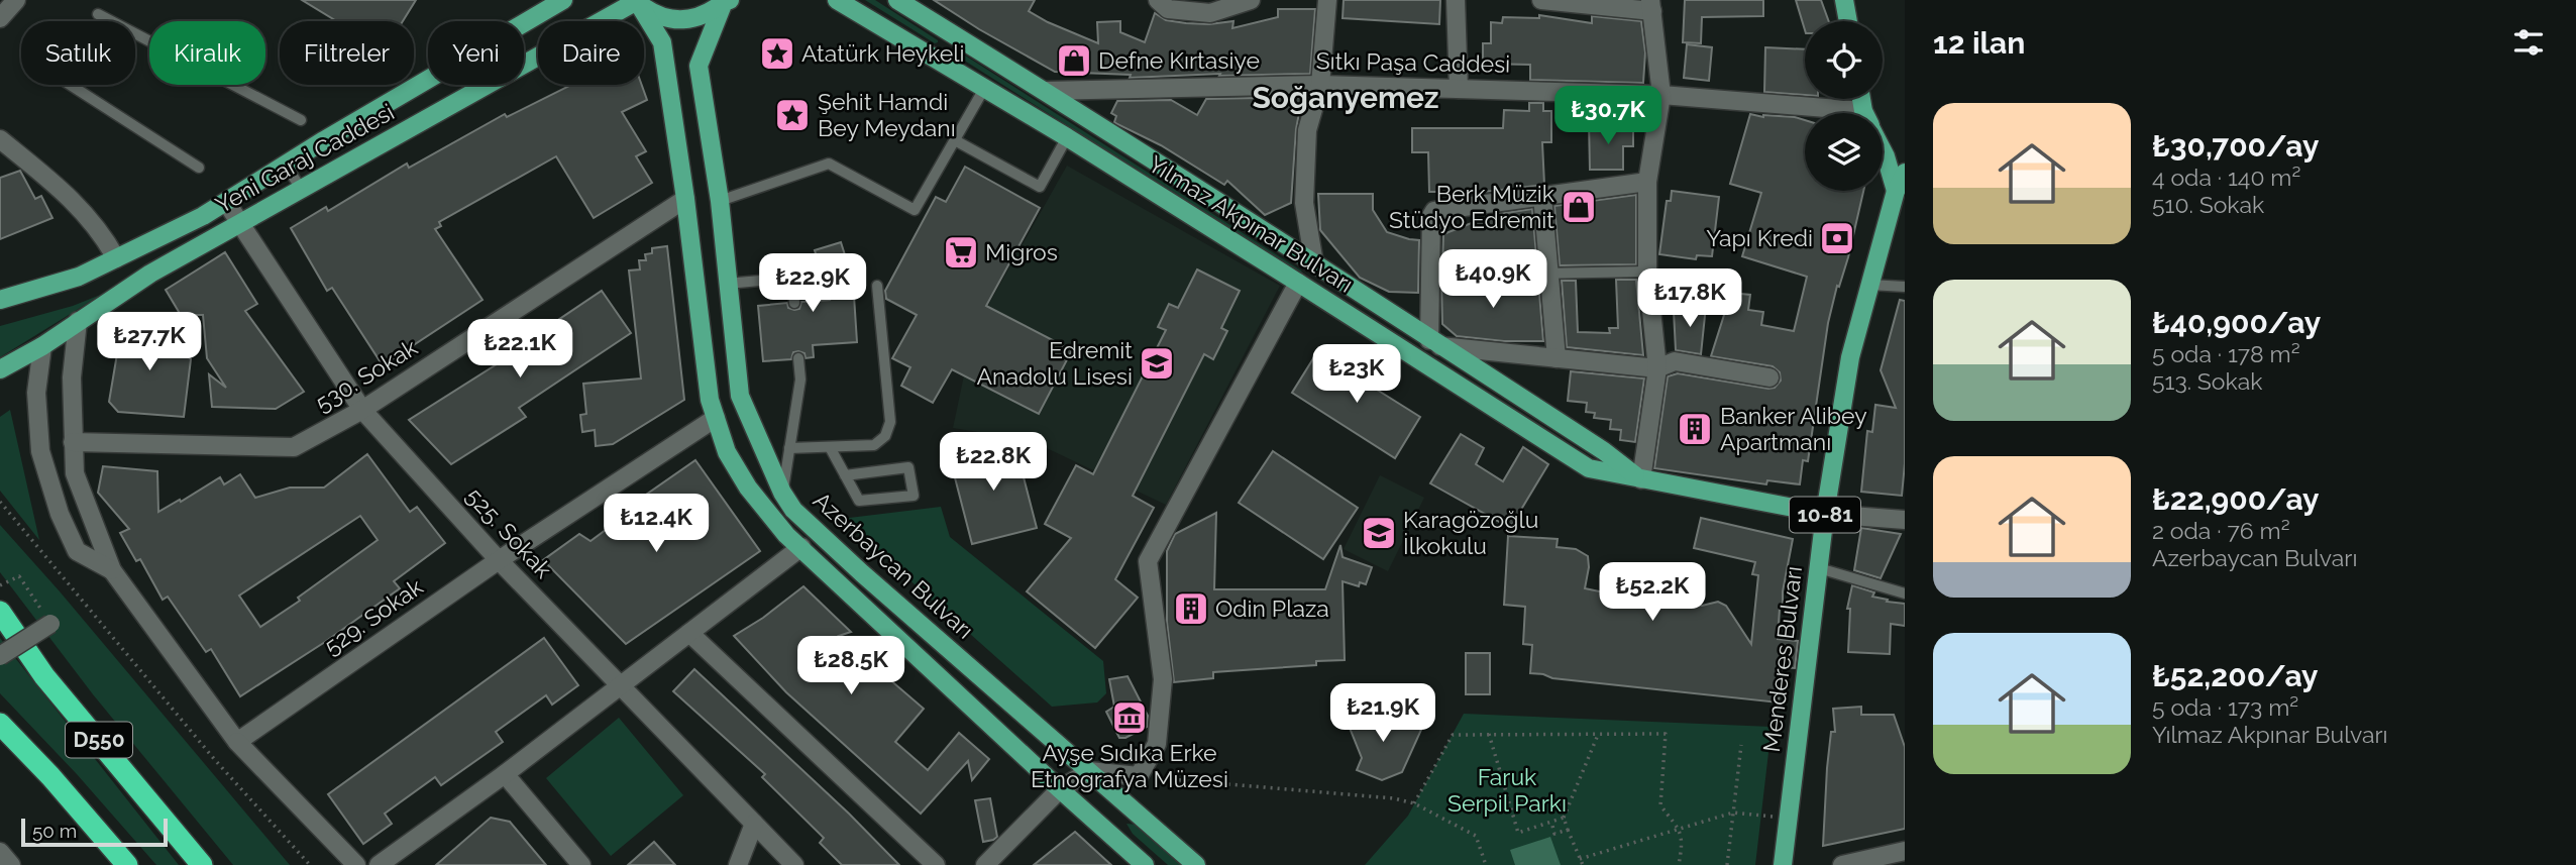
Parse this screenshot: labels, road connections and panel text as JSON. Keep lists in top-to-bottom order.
{
  "streets": {
    "highway": ["D550"],
    "main road": [
      "Yeni Garaj Caddesi",
      "Yılmaz Akpınar Bulvarı",
      "10-81",
      "Azerbaycan Bulvarı",
      "Menderes Bulvarı"
    ],
    "street": [
      "Sıtkı Paşa Caddesi",
      "530. Sokak",
      "525. Sokak",
      "529. Sokak"
    ]
  },
  "crossings": [
    ["Sıtkı Paşa Caddesi", "Yılmaz Akpınar Bulvarı"],
    ["Yeni Garaj Caddesi", "525. Sokak"],
    ["Yeni Garaj Caddesi", "Azerbaycan Bulvarı"],
    ["Yılmaz Akpınar Bulvarı", "Menderes Bulvarı"],
    ["530. Sokak", "525. Sokak"],
    ["530. Sokak", "Azerbaycan Bulvarı"],
    ["525. Sokak", "529. Sokak"],
    ["Azerbaycan Bulvarı", "529. Sokak"]
  ],
  "districts": ["Soğanyemez"],
  "parks": ["Faruk Serpil Parkı"],
  "places": {
    "place": ["Atatürk Heykeli", "Şehit Hamdi Bey Meydanı"],
    "shop": ["Defne Kırtasiye", "Berk Müzik Stüdyo Edremit"],
    "bank": ["Yapı Kredi"],
    "supermarket": ["Migros"],
    "school or university": ["Edremit Anadolu Lisesi", "Karagözoğlu İlkokulu"],
    "building": ["Banker Alibey Apartmanı", "Odin Plaza"],
    "museum": ["Ayşe Sıdıka Erke Etnografya Müzesi"]
  },
  "scale_bar": "50 m",
  "page": {
    "heading": "12 ilan",
    "chip": [
      "Satılık",
      "Kiralık",
      "Filtreler",
      "Yeni",
      "Daire"
    ],
    "list": [
      {
        "name": "₺30,700/ay",
        "note": "4 oda · 140 m² · 510. Sokak"
      },
      {
        "name": "₺40,900/ay",
        "note": "5 oda · 178 m² · 513. Sokak"
      },
      {
        "name": "₺22,900/ay",
        "note": "2 oda · 76 m² · Azerbaycan Bulvarı"
      },
      {
        "name": "₺52,200/ay",
        "note": "5 oda · 173 m² · Yılmaz Akpınar Bulvarı"
      }
    ],
    "price": [
      "₺30.7K",
      "₺40.9K",
      "₺22.9K",
      "₺17.8K",
      "₺27.7K",
      "₺22.1K",
      "₺23K",
      "₺22.8K",
      "₺12.4K",
      "₺52.2K",
      "₺28.5K",
      "₺21.9K"
    ],
    "scale": "50 m"
  }
}
